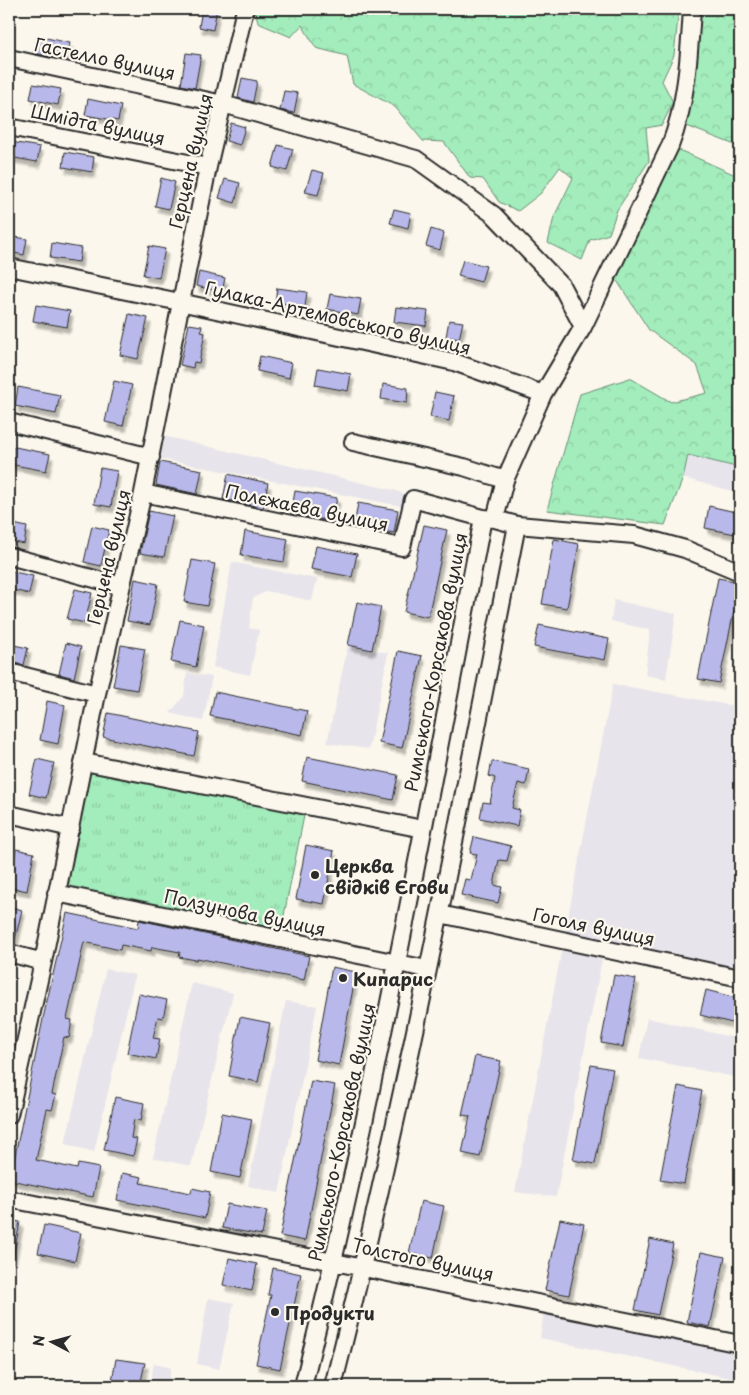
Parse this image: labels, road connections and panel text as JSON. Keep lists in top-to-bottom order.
{
  "streets": {
    "street": [
      "Гастелло вулиця",
      "Шмідта вулиця",
      "Герцена вулиця",
      "Гулака-Артемовського вулиця",
      "Полєжаєва вулиця",
      "Римського-Корсакова вулиця",
      "Ползунова вулиця",
      "Гоголя вулиця",
      "Толстого вулиця"
    ]
  },
  "crossings": [
    ["Гастелло вулиця", "Герцена вулиця"],
    ["Шмідта вулиця", "Герцена вулиця"],
    ["Герцена вулиця", "Гулака-Артемовського вулиця"],
    ["Герцена вулиця", "Полєжаєва вулиця"],
    ["Герцена вулиця", "Ползунова вулиця"],
    ["Гулака-Артемовського вулиця", "Римського-Корсакова вулиця"],
    ["Полєжаєва вулиця", "Римського-Корсакова вулиця"],
    ["Римського-Корсакова вулиця", "Ползунова вулиця"],
    ["Римського-Корсакова вулиця", "Толстого вулиця"]
  ],
  "places": ["Церква свідків Єгови", "Кипарис", "Продукти"],
  "north": "left"
}
